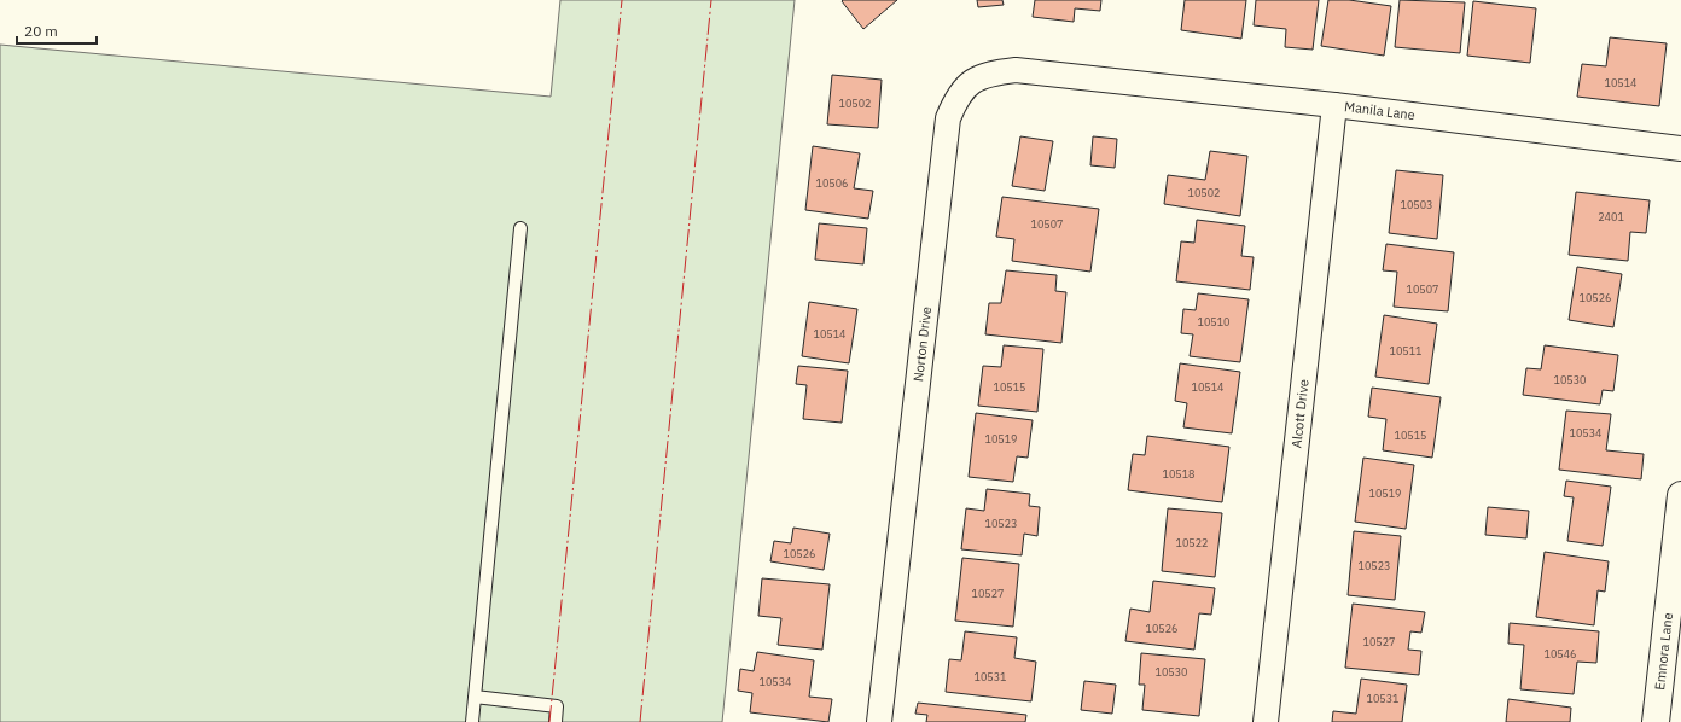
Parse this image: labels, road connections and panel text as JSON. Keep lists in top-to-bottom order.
{
  "streets": {
    "street": [
      "Manila Lane",
      "Norton Drive",
      "Alcott Drive",
      "Emnora Lane"
    ]
  },
  "crossings": [
    ["Manila Lane", "Norton Drive"],
    ["Manila Lane", "Alcott Drive"]
  ],
  "house_numbers": [
    "10514",
    "10502",
    "10506",
    "10502",
    "10503",
    "2401",
    "10507",
    "10507",
    "10526",
    "10510",
    "10514",
    "10511",
    "10530",
    "10515",
    "10514",
    "10534",
    "10515",
    "10519",
    "10518",
    "10519",
    "10523",
    "10522",
    "10526",
    "10523",
    "10527",
    "10526",
    "10527",
    "10546",
    "10530",
    "10531",
    "10534",
    "10531"
  ],
  "scale_bar": "20 m"
}
